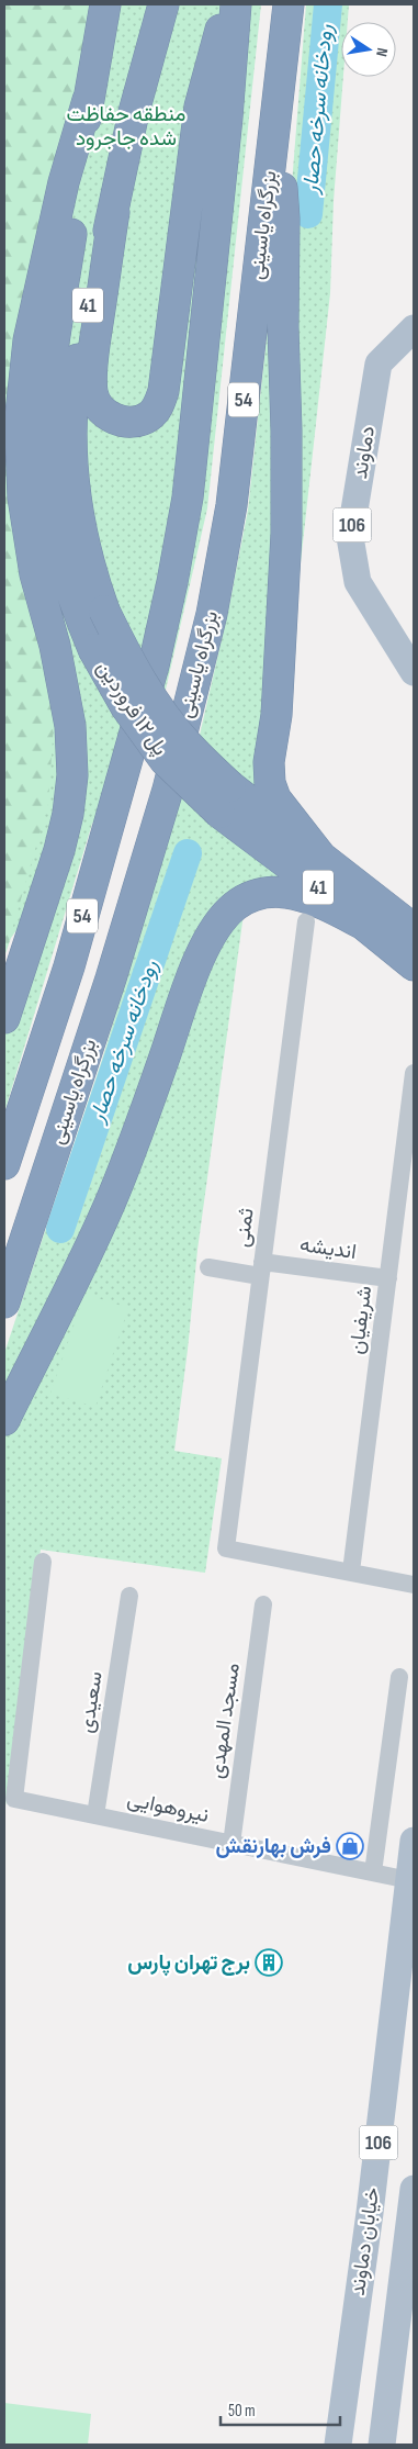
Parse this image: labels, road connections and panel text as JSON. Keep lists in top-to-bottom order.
{
  "streets": {
    "highway": [
      "بزرگراه یاسینی",
      "41",
      "54",
      "پل ۱۲ فروردین"
    ],
    "main road": ["دماوند", "106", "خیابان دماوند"],
    "street": [
      "ثمنی",
      "اندیشه",
      "شریفیان",
      "سعیدی",
      "مسجد المهدی",
      "نیروهوایی"
    ]
  },
  "crossings": [
    ["41", "پل ۱۲ فروردین"],
    ["ثمنی", "اندیشه"],
    ["ثمنی", "شریفیان"],
    ["اندیشه", "شریفیان"],
    ["سعیدی", "نیروهوایی"],
    ["مسجد المهدی", "نیروهوایی"],
    ["نیروهوایی", "خیابان دماوند"]
  ],
  "water": ["رودخانه سرخه حصار"],
  "parks": ["منطقه حفاظت شده جاجرود"],
  "places": {
    "shop": ["فرش بهارنقش"],
    "building": ["برج تهران پارس"]
  },
  "scale_bar": "50 m",
  "north": "right"
}
